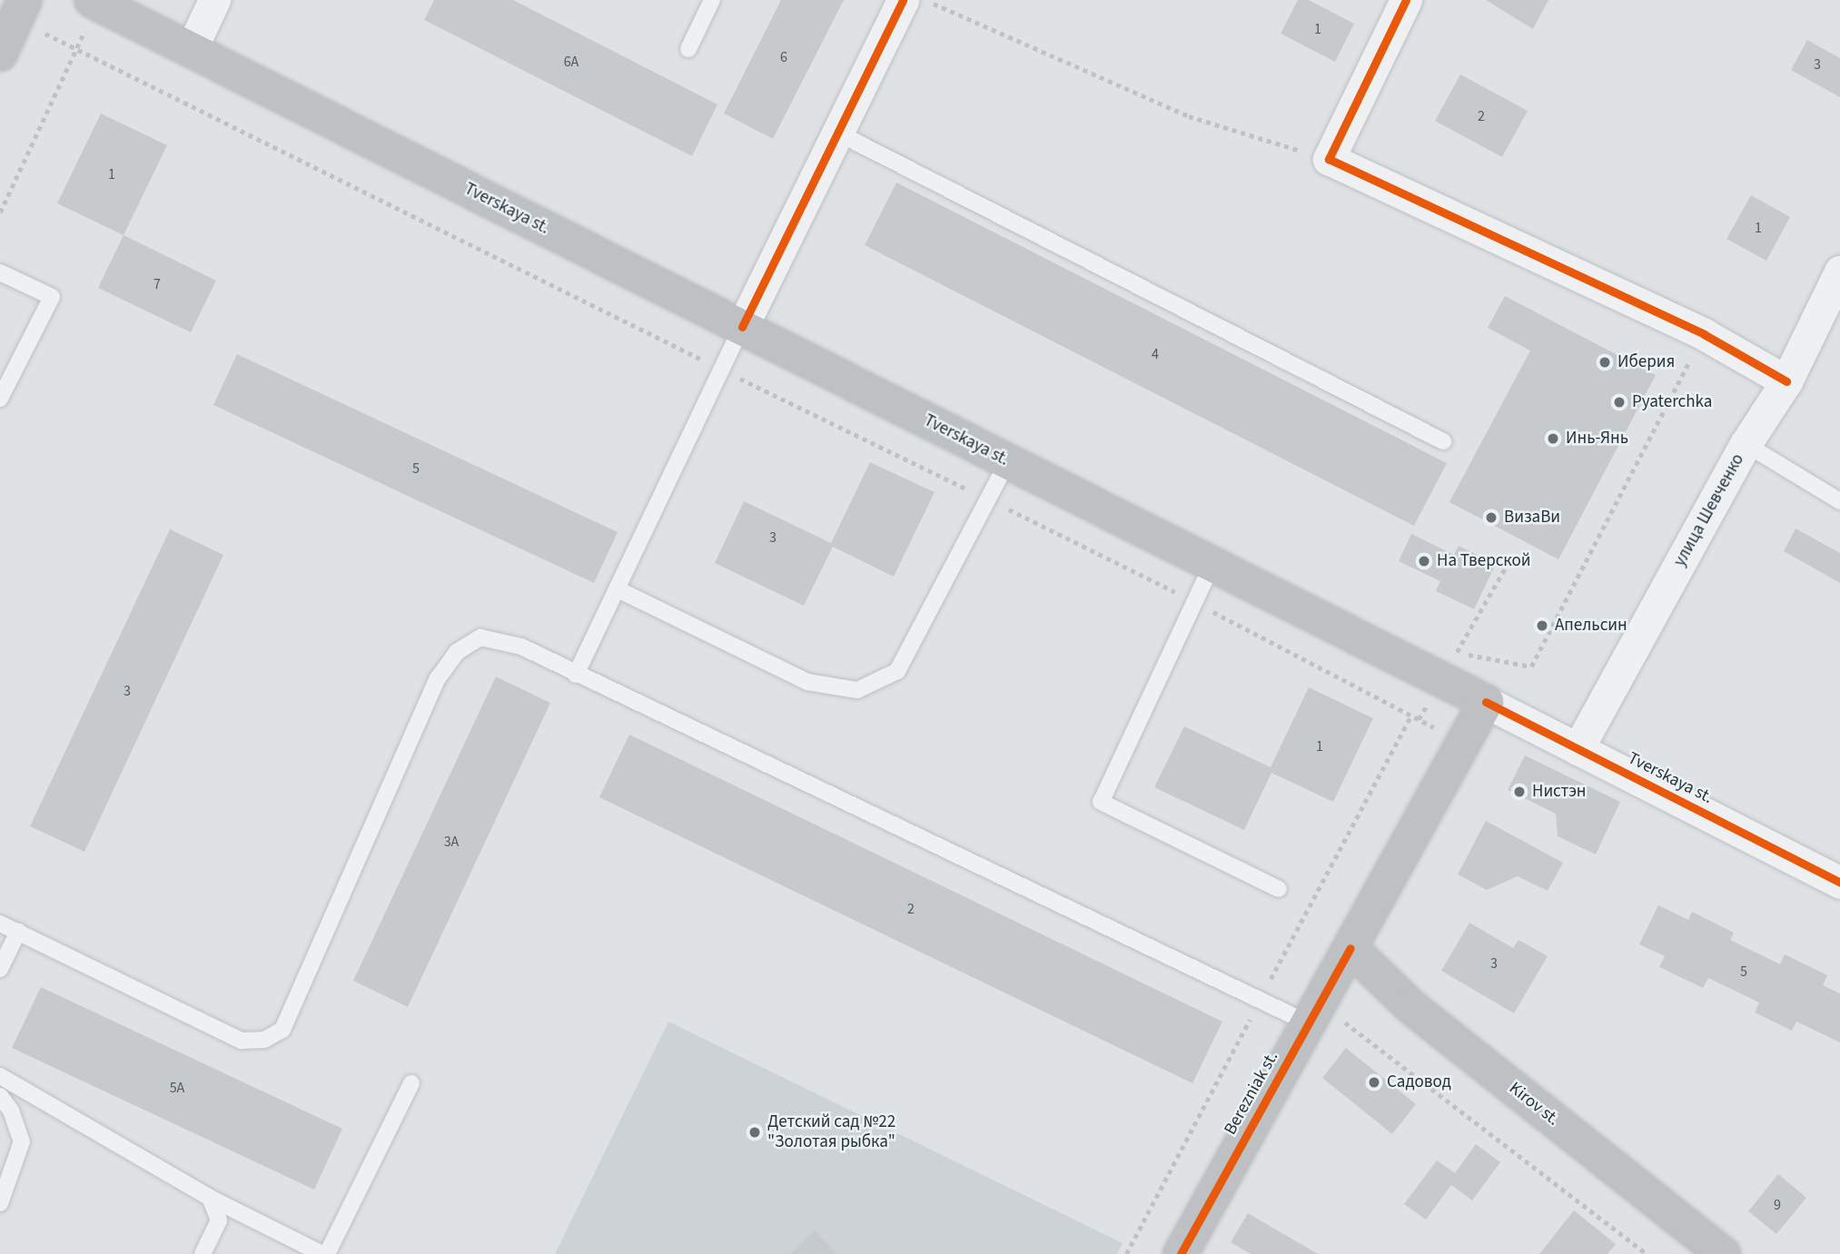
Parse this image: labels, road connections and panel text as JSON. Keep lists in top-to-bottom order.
{
  "streets": {
    "main road": ["Tverskaya st.", "Berezniak st.", "Kirov st."],
    "street": ["улица Шевченко"]
  },
  "crossings": [
    ["Tverskaya st.", "улица Шевченко"],
    ["Tverskaya st.", "Berezniak st."],
    ["Berezniak st.", "Kirov st."]
  ],
  "places": [
    "Иберия",
    "Pyaterchka",
    "Инь-Янь",
    "ВизаВи",
    "На Тверской",
    "Апельсин",
    "Нистэн",
    "Садовод",
    "Детский сад №22 \"Золотая рыбка\""
  ],
  "house_numbers": [
    "1",
    "6",
    "6А",
    "3",
    "2",
    "1",
    "1",
    "7",
    "4",
    "5",
    "3",
    "3",
    "1",
    "3А",
    "2",
    "3",
    "5",
    "5А",
    "9"
  ]
}
